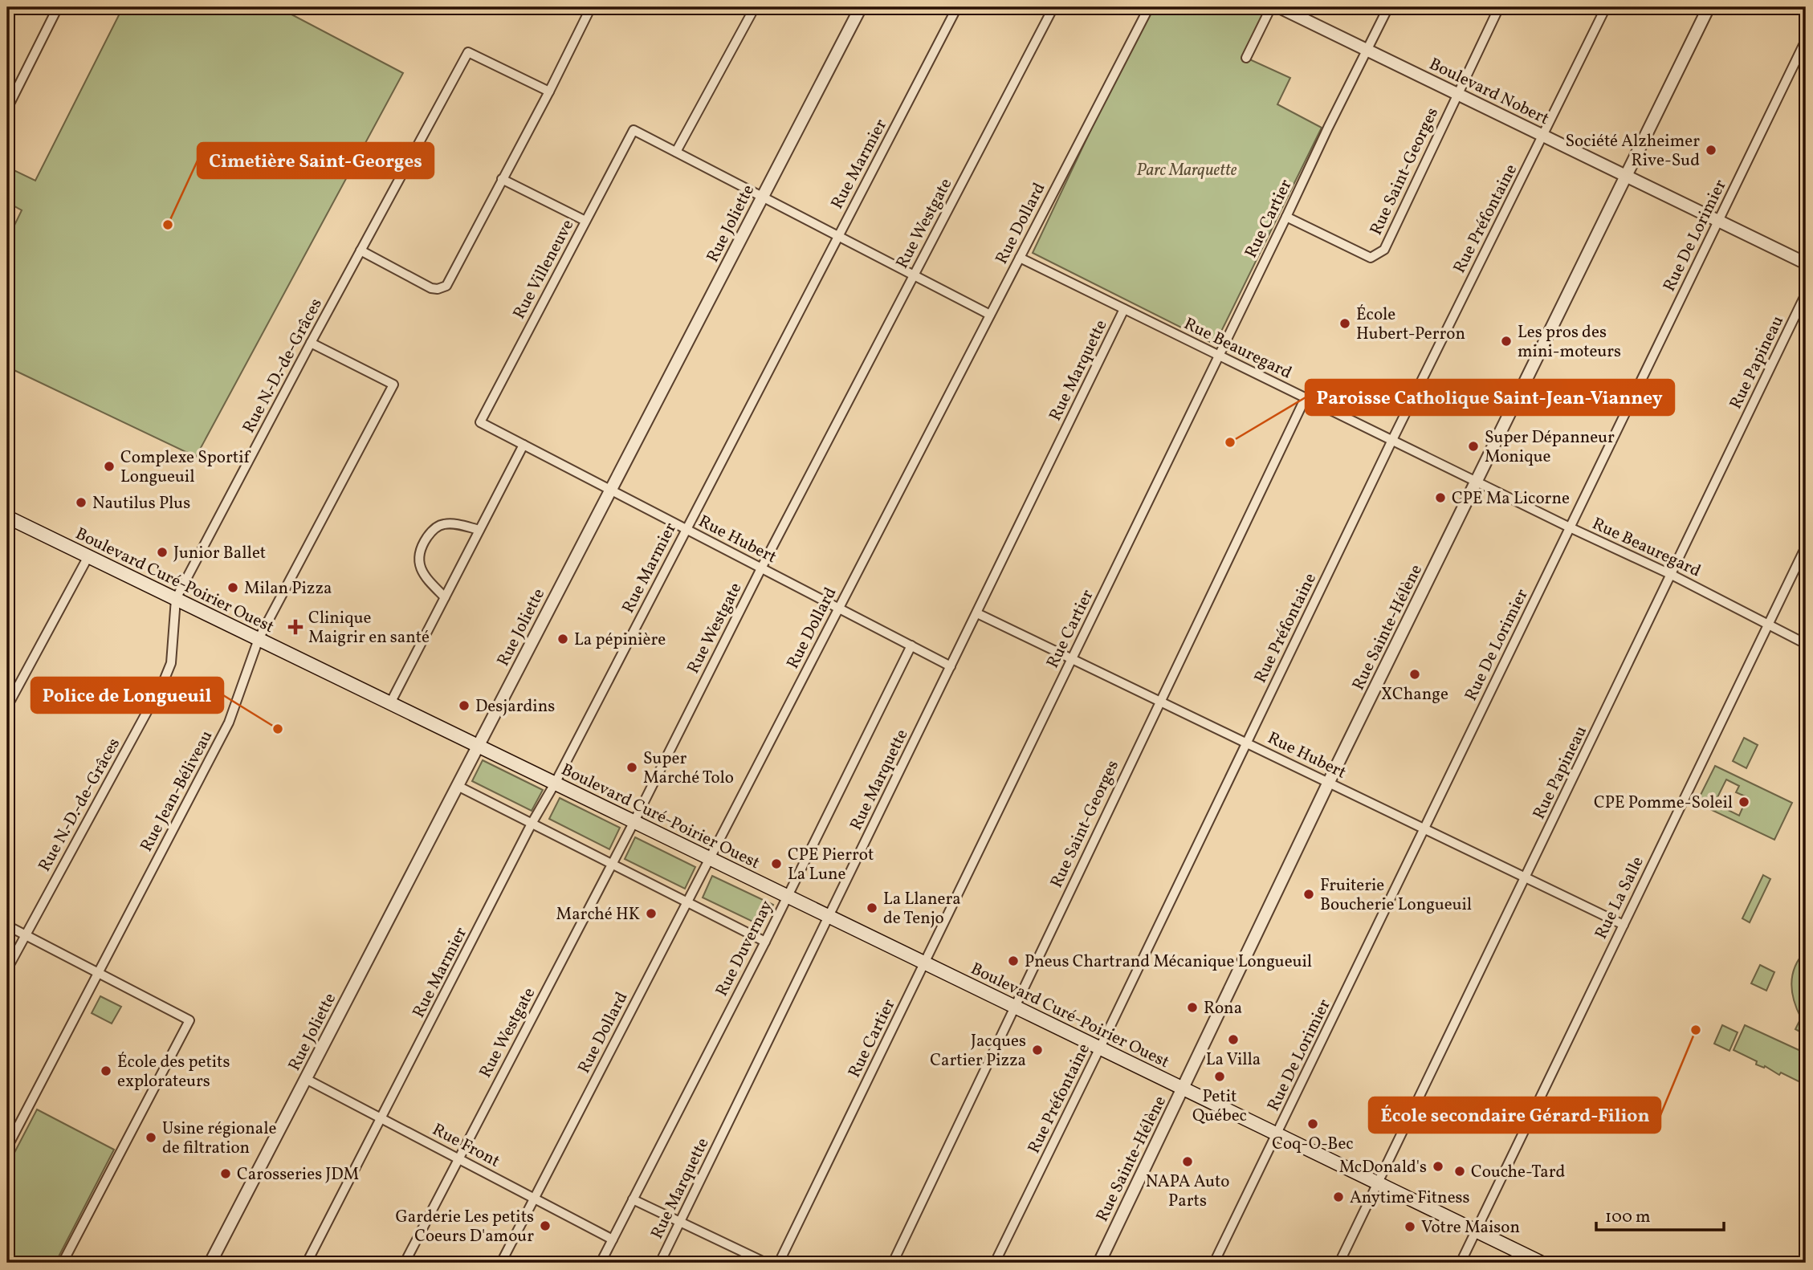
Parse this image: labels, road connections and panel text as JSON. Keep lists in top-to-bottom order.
{
  "streets": {
    "main road": ["Boulevard Curé-Poirier Ouest"],
    "street": [
      "Boulevard Nobert",
      "Rue Marmier",
      "Rue Saint-Georges",
      "Rue Cartier",
      "Rue Préfontaine",
      "Rue Joliette",
      "Rue Westgate",
      "Rue Dollard",
      "Rue De Lorimier",
      "Rue Villeneuve",
      "Rue Beauregard",
      "Rue Papineau",
      "Rue N.-D.-de-Grâces",
      "Rue Marquette",
      "Rue Hubert",
      "Rue Sainte-Hélène",
      "Rue Jean-Béliveau",
      "Rue La Salle",
      "Rue Duvernay",
      "Rue Front"
    ]
  },
  "crossings": [
    ["Boulevard Nobert", "Rue Saint-Georges"],
    ["Boulevard Nobert", "Rue Cartier"],
    ["Boulevard Nobert", "Rue Préfontaine"],
    ["Boulevard Nobert", "Rue De Lorimier"],
    ["Boulevard Nobert", "Rue Sainte-Hélène"],
    ["Rue Marmier", "Rue Hubert"],
    ["Rue Marmier", "Boulevard Curé-Poirier Ouest"],
    ["Rue Marmier", "Rue Front"],
    ["Rue Saint-Georges", "Rue Cartier"],
    ["Rue Saint-Georges", "Rue Beauregard"],
    ["Rue Saint-Georges", "Rue Hubert"],
    ["Rue Saint-Georges", "Boulevard Curé-Poirier Ouest"],
    ["Rue Cartier", "Rue Beauregard"],
    ["Rue Cartier", "Rue Hubert"],
    ["Rue Cartier", "Boulevard Curé-Poirier Ouest"],
    ["Rue Préfontaine", "Rue Beauregard"],
    ["Rue Préfontaine", "Rue Hubert"],
    ["Rue Préfontaine", "Boulevard Curé-Poirier Ouest"],
    ["Rue Joliette", "Rue Hubert"],
    ["Rue Joliette", "Boulevard Curé-Poirier Ouest"],
    ["Rue Joliette", "Rue Front"],
    ["Rue Westgate", "Rue Hubert"],
    ["Rue Westgate", "Boulevard Curé-Poirier Ouest"],
    ["Rue Westgate", "Rue Front"],
    ["Rue Dollard", "Rue Beauregard"],
    ["Rue Dollard", "Rue Hubert"],
    ["Rue Dollard", "Boulevard Curé-Poirier Ouest"],
    ["Rue Dollard", "Rue Front"],
    ["Rue De Lorimier", "Rue Beauregard"],
    ["Rue De Lorimier", "Rue Hubert"],
    ["Rue De Lorimier", "Boulevard Curé-Poirier Ouest"],
    ["Rue Villeneuve", "Rue Hubert"],
    ["Rue Beauregard", "Rue Papineau"],
    ["Rue Beauregard", "Rue Marquette"],
    ["Rue Beauregard", "Rue Sainte-Hélène"],
    ["Rue Beauregard", "Rue La Salle"],
    ["Rue Papineau", "Rue Hubert"],
    ["Rue Papineau", "Boulevard Curé-Poirier Ouest"],
    ["Rue N.-D.-de-Grâces", "Boulevard Curé-Poirier Ouest"],
    ["Rue N.-D.-de-Grâces", "Rue Jean-Béliveau"],
    ["Rue Marquette", "Rue Hubert"],
    ["Rue Marquette", "Boulevard Curé-Poirier Ouest"],
    ["Rue Hubert", "Rue Sainte-Hélène"],
    ["Rue Hubert", "Rue La Salle"],
    ["Rue Hubert", "Rue Duvernay"],
    ["Boulevard Curé-Poirier Ouest", "Rue Sainte-Hélène"],
    ["Boulevard Curé-Poirier Ouest", "Rue Jean-Béliveau"],
    ["Boulevard Curé-Poirier Ouest", "Rue La Salle"],
    ["Boulevard Curé-Poirier Ouest", "Rue Duvernay"],
    ["Rue Duvernay", "Rue Front"]
  ],
  "parks": ["Parc Marquette"],
  "places": {
    "other": [
      "Société Alzheimer Rive-Sud",
      "Cimetière Saint-Georges",
      "École Hubert-Perron",
      "Les pros des mini-moteurs",
      "Paroisse Catholique Saint-Jean-Vianney",
      "Super Dépanneur Monique",
      "Complexe Sportif Longueuil",
      "CPE Ma Licorne",
      "Nautilus Plus",
      "Junior Ballet",
      "Milan Pizza",
      "La pépinière",
      "XChange",
      "Desjardins",
      "Police de Longueuil",
      "Super Marché Tolo",
      "CPE Pomme-Soleil",
      "CPE Pierrot La Lune",
      "Fruiterie Boucherie Longueuil",
      "La Llanera de Tenjo",
      "Marché HK",
      "Pneus Chartrand Mécanique Longueuil",
      "Rona",
      "École secondaire Gérard-Filion",
      "La Villa",
      "Jacques Cartier Pizza",
      "École des petits explorateurs",
      "Petit Québec",
      "Coq-O-Bec",
      "Usine régionale de filtration",
      "NAPA Auto Parts",
      "McDonald's",
      "Couche-Tard",
      "Carosseries JDM",
      "Anytime Fitness",
      "Garderie Les petits Coeurs D'amour",
      "Votre Maison"
    ],
    "health": ["Clinique Maigrir en santé"]
  },
  "scale_bar": "100 m"
}
